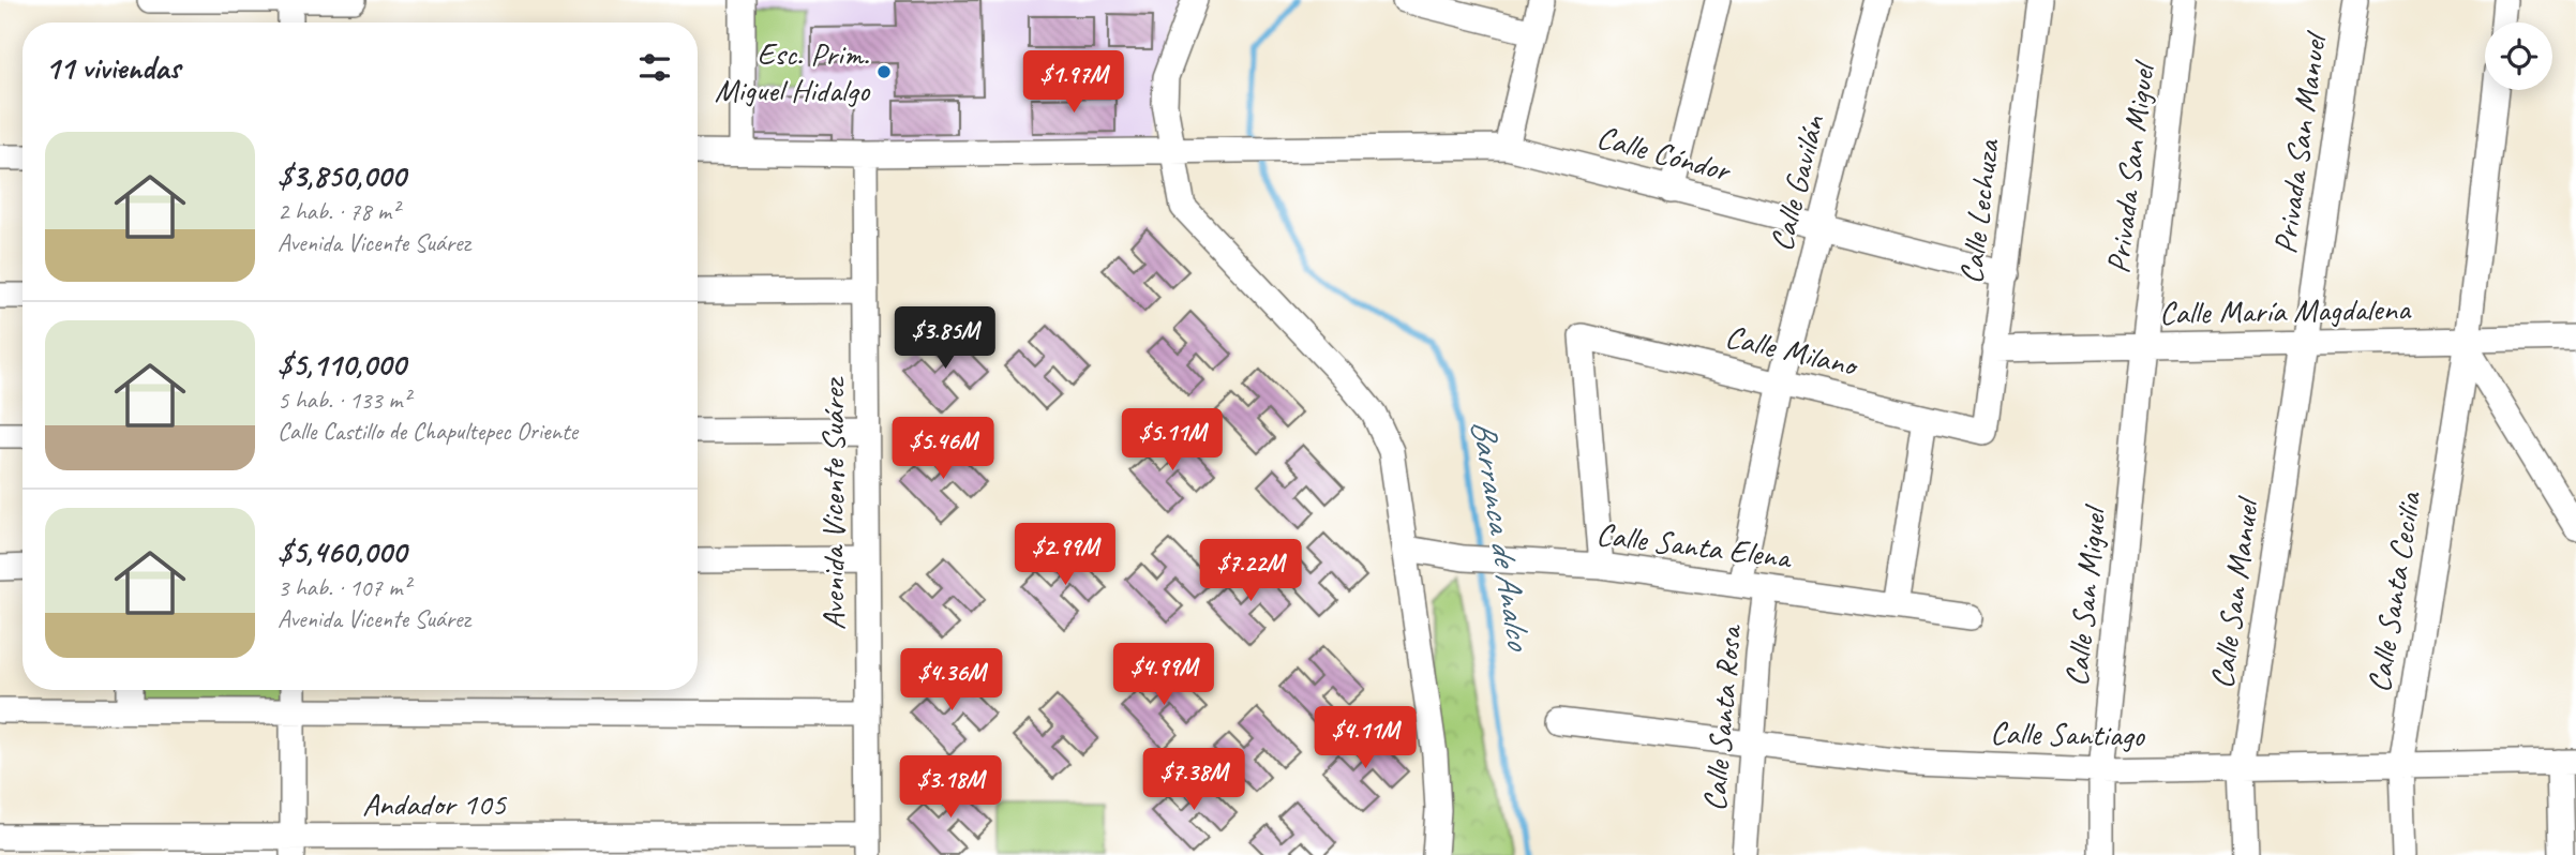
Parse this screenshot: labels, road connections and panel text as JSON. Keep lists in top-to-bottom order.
{
  "streets": {
    "street": [
      "Privada San Manuel",
      "Calle Cóndor",
      "Privada San Miguel",
      "Calle Gavilán",
      "Calle Lechuza",
      "Calle María Magdalena",
      "Calle Milano",
      "Avenida Vicente Suárez",
      "Calle Santa Elena",
      "Calle Santa Cecilia",
      "Calle San Manuel",
      "Calle San Miguel",
      "Calle Santa Rosa",
      "Calle Santiago",
      "Andador 105"
    ]
  },
  "crossings": [
    ["Privada San Manuel", "Calle María Magdalena"],
    ["Privada San Manuel", "Calle San Manuel"],
    ["Calle Cóndor", "Calle Gavilán"],
    ["Calle Cóndor", "Calle Lechuza"],
    ["Calle Cóndor", "Avenida Vicente Suárez"],
    ["Privada San Miguel", "Calle María Magdalena"],
    ["Privada San Miguel", "Calle San Miguel"],
    ["Calle Gavilán", "Calle Milano"],
    ["Calle Gavilán", "Calle Santa Rosa"],
    ["Calle Lechuza", "Calle María Magdalena"],
    ["Calle Lechuza", "Calle Milano"],
    ["Calle María Magdalena", "Calle Santa Cecilia"],
    ["Calle María Magdalena", "Calle San Manuel"],
    ["Calle María Magdalena", "Calle San Miguel"],
    ["Calle Milano", "Calle Santa Elena"],
    ["Calle Milano", "Calle Santa Rosa"],
    ["Avenida Vicente Suárez", "Andador 105"],
    ["Calle Santa Elena", "Calle Santa Rosa"],
    ["Calle Santa Cecilia", "Calle Santiago"],
    ["Calle San Manuel", "Calle Santiago"],
    ["Calle San Miguel", "Calle Santiago"],
    ["Calle Santa Rosa", "Calle Santiago"]
  ],
  "water": ["Barranca de Analco"],
  "places": ["Esc. Prim. Miguel Hidalgo"],
  "page": {
    "heading": "11 viviendas",
    "price": [
      "$1.97M",
      "$3.85M",
      "$5.11M",
      "$5.46M",
      "$2.99M",
      "$7.22M",
      "$4.99M",
      "$4.36M",
      "$4.11M",
      "$7.38M",
      "$3.18M"
    ],
    "list": [
      {
        "name": "$3,850,000",
        "note": "2 hab. · 78 m² · Avenida Vicente Suárez"
      },
      {
        "name": "$5,110,000",
        "note": "5 hab. · 133 m² · Calle Castillo de Chapultepec Oriente"
      },
      {
        "name": "$5,460,000",
        "note": "3 hab. · 107 m² · Avenida Vicente Suárez"
      }
    ]
  }
}
